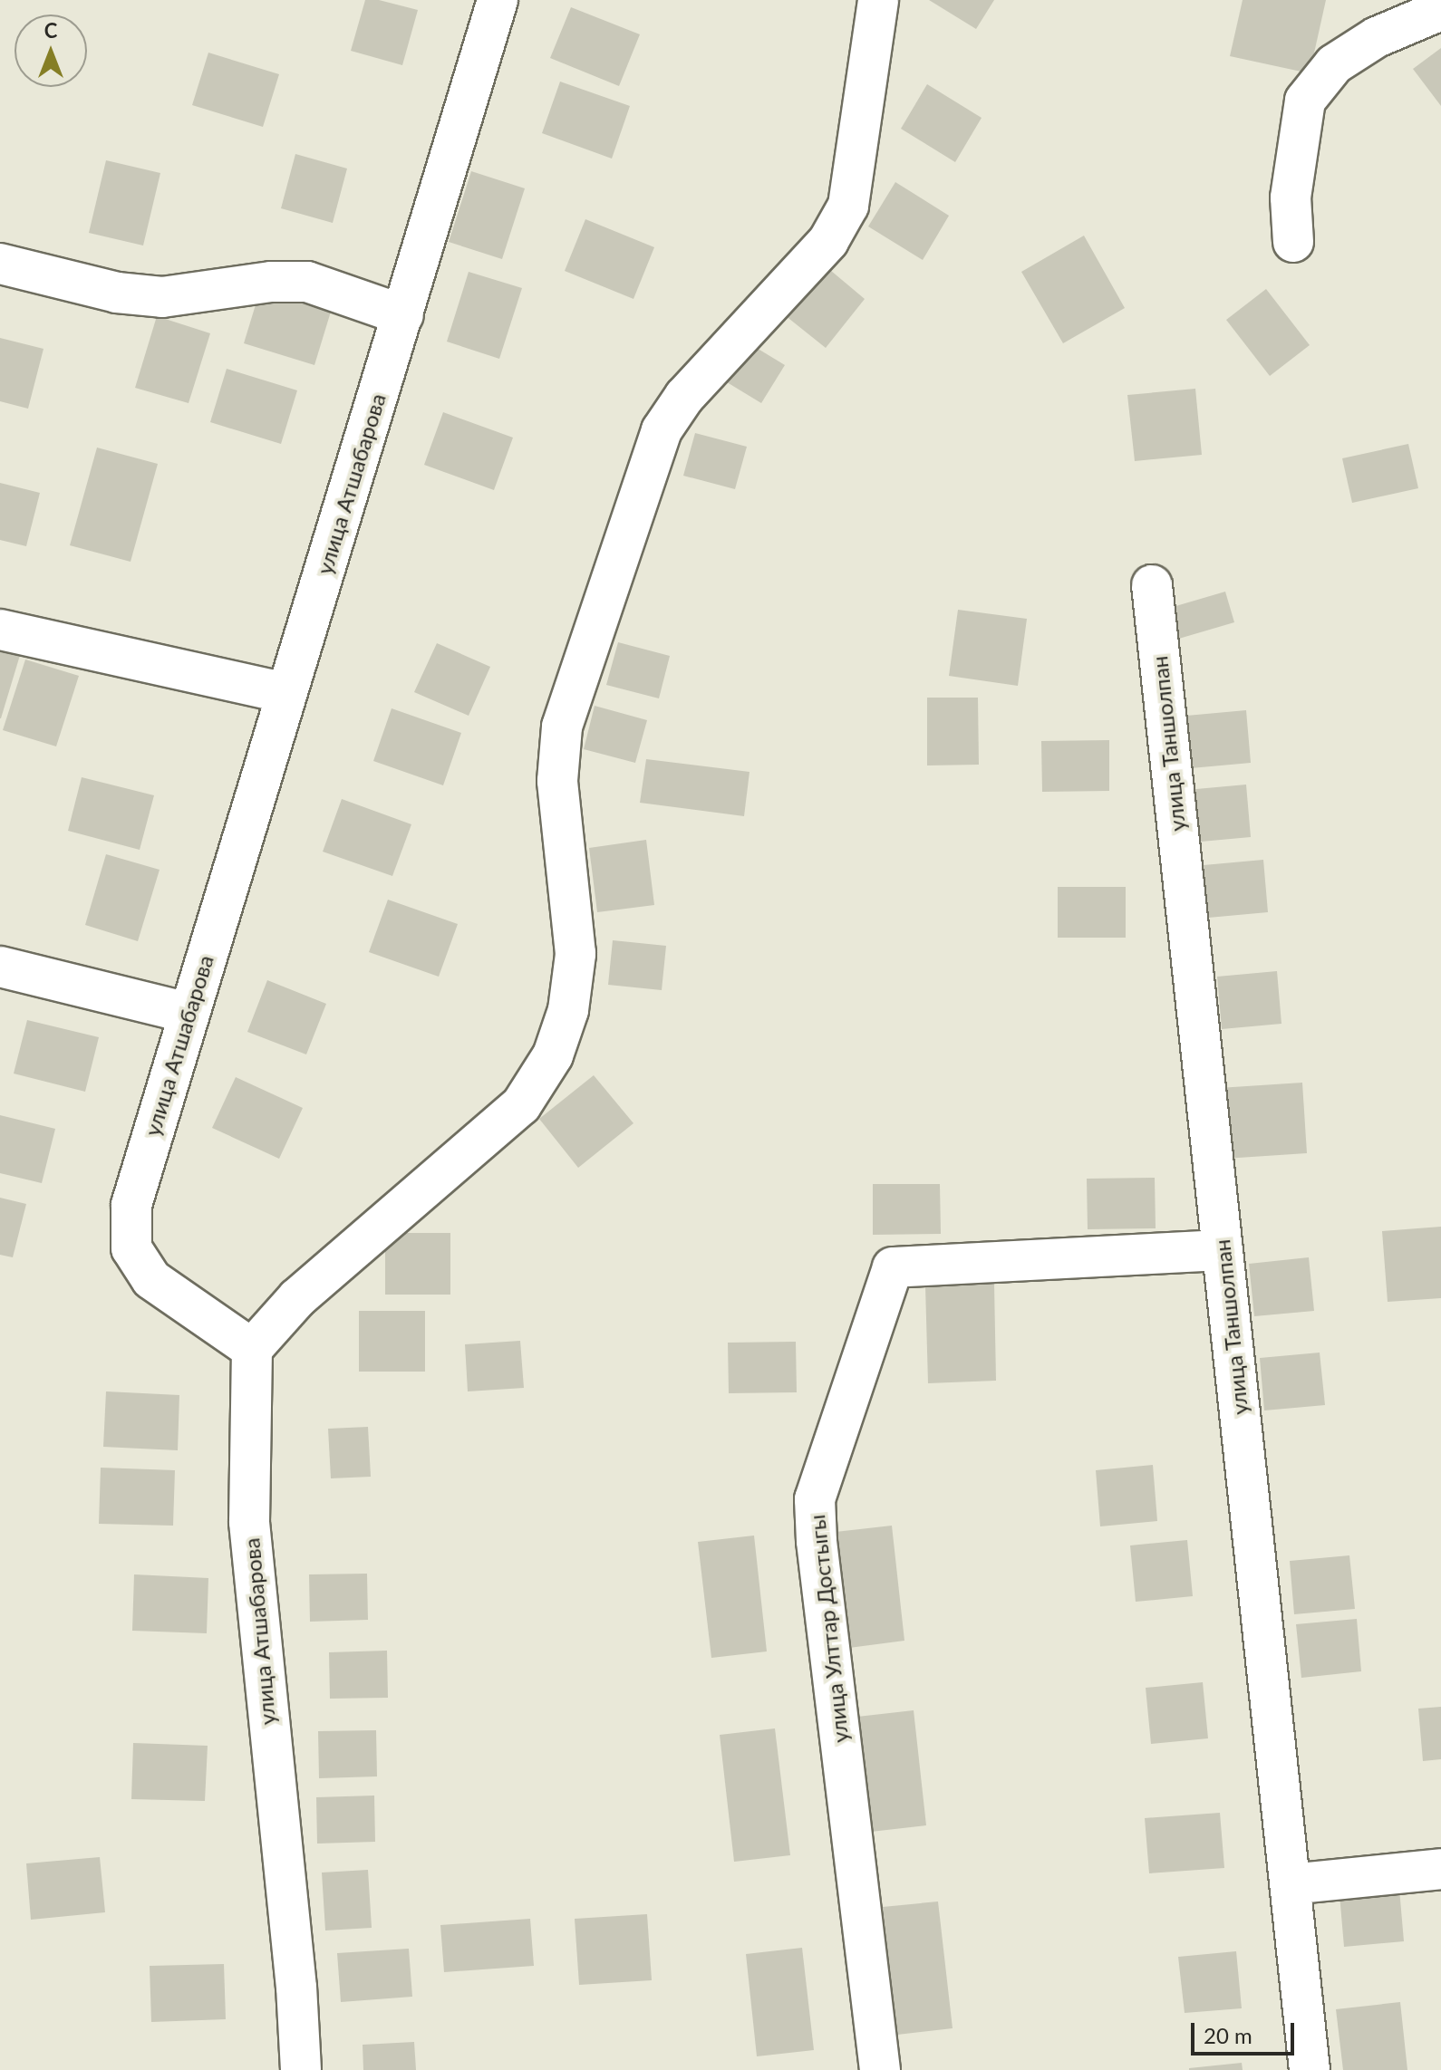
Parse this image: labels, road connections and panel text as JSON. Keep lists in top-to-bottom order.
{
  "streets": {
    "street": ["улица Атшабарова", "улица Таншолпан", "улица Улттар Достыгы"]
  },
  "crossings": [
    ["улица Таншолпан", "улица Улттар Достыгы"]
  ],
  "scale_bar": "20 m",
  "north": "top"
}
